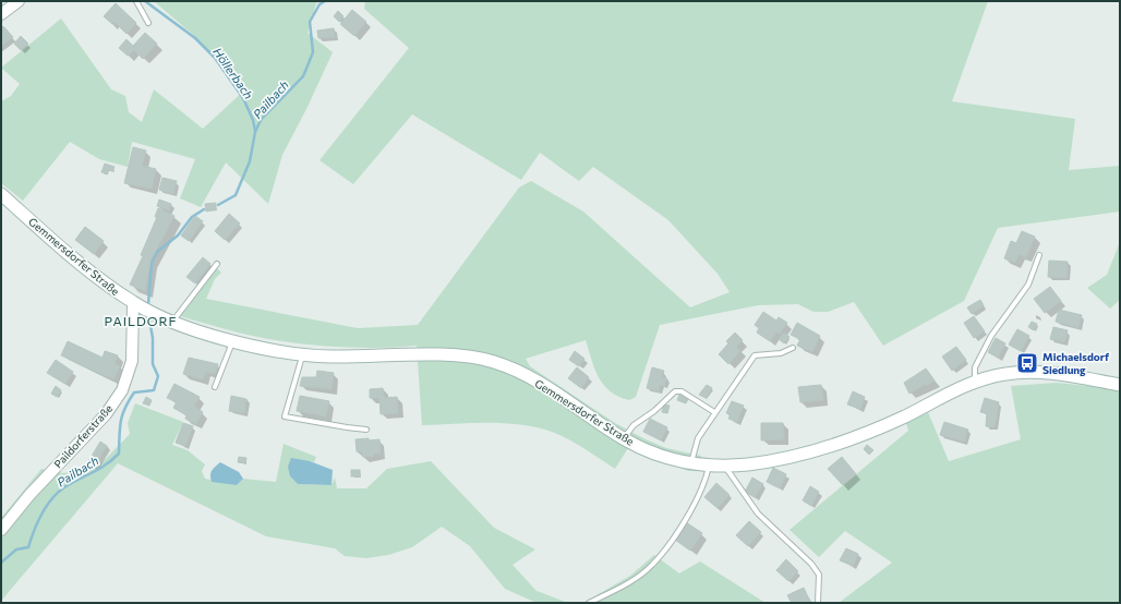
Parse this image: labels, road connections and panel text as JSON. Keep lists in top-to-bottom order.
{
  "streets": {
    "main road": ["Gemmersdorfer Straße"],
    "street": ["Paildorferstraße"]
  },
  "crossings": [
    ["Gemmersdorfer Straße", "Paildorferstraße"]
  ],
  "districts": ["PAILDORF"],
  "water": ["Höllerbach", "Pailbach"],
  "places": {
    "bus stop": ["Michaelsdorf Siedlung"]
  }
}
